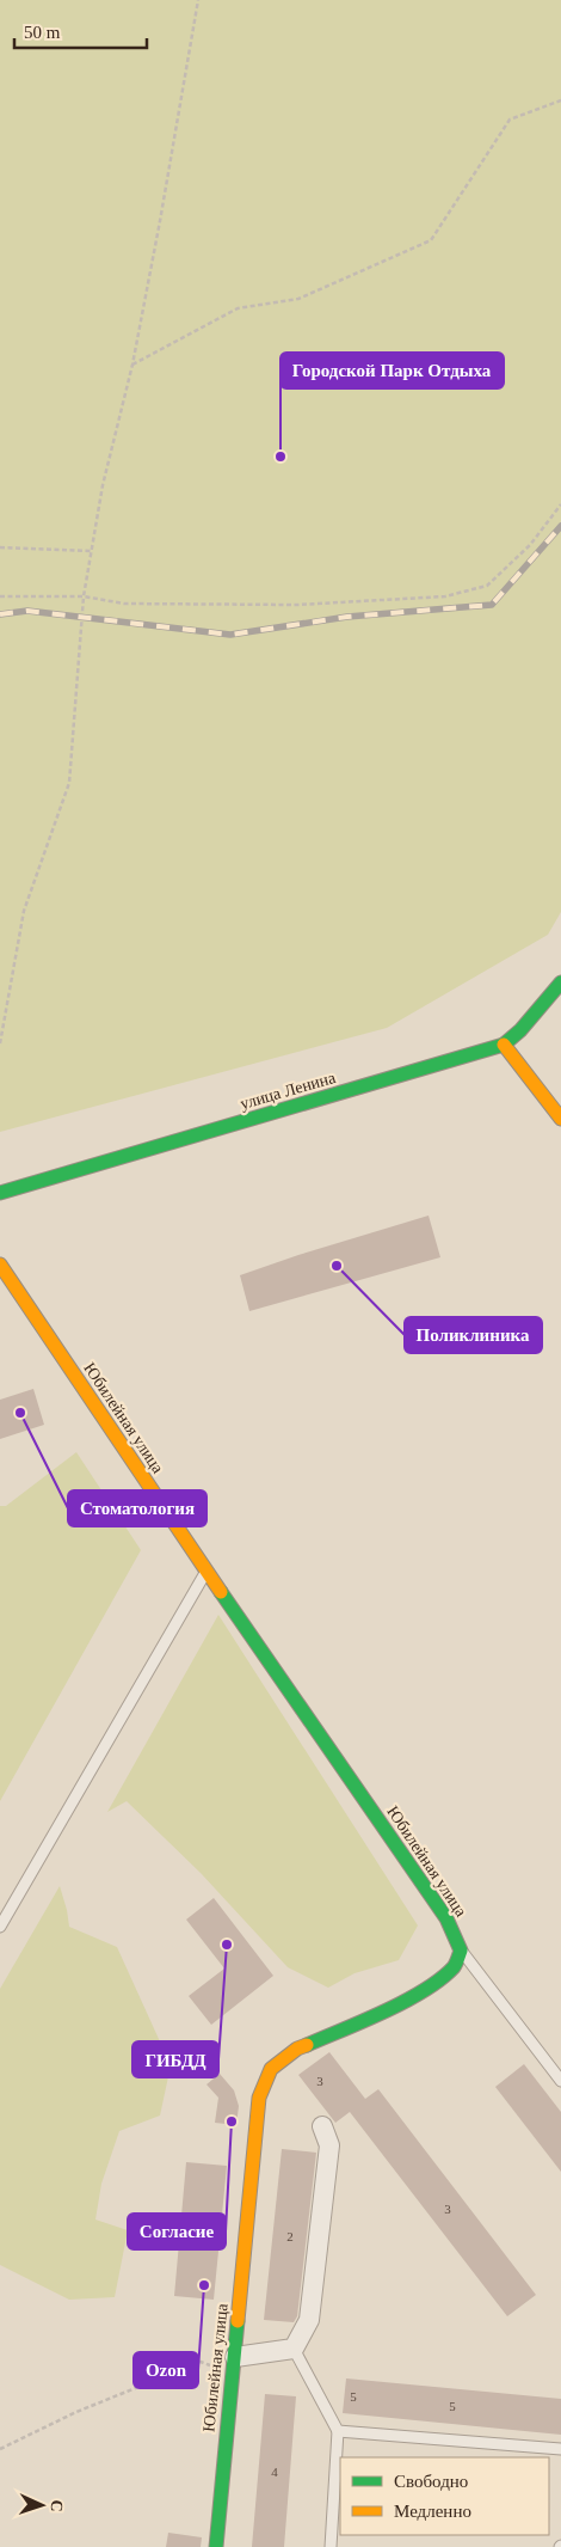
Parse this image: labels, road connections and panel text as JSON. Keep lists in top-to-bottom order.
{
  "streets": {
    "street": ["улица Ленина", "Юбилейная улица"]
  },
  "places": [
    "Городской Парк Отдыха",
    "Поликлиника",
    "Стоматология",
    "ГИБДД",
    "Согласие",
    "Ozon"
  ],
  "house_numbers": [
    "3",
    "3",
    "2",
    "5",
    "5",
    "4"
  ],
  "legend": ["Свободно", "Медленно"],
  "scale_bar": "50 m",
  "north": "right"
}
